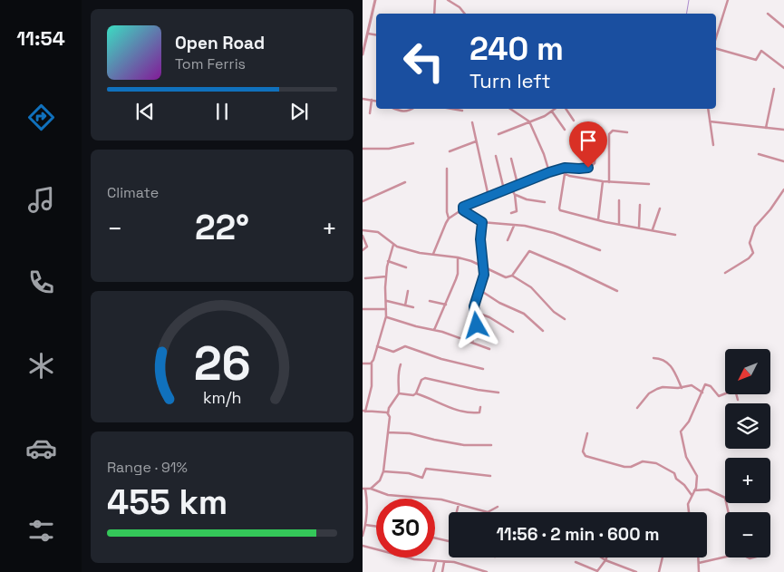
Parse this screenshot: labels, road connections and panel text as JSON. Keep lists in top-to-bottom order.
{
  "north": "bottom left",
  "page": {
    "tabs": "11:54",
    "turn": ["240 m", "Turn left"],
    "song": ["Open Road", "Tom Ferris"],
    "tile": [
      "Climate",
      ["Range · 91%", "455 km"]
    ],
    "heat": ["−", "22°", "+"],
    "map_buttons": ["+", "−"],
    "limit": "30",
    "trip": "11:56 · 2 min · 600 m",
    "gauge": ["26", "km/h"]
  }
}
